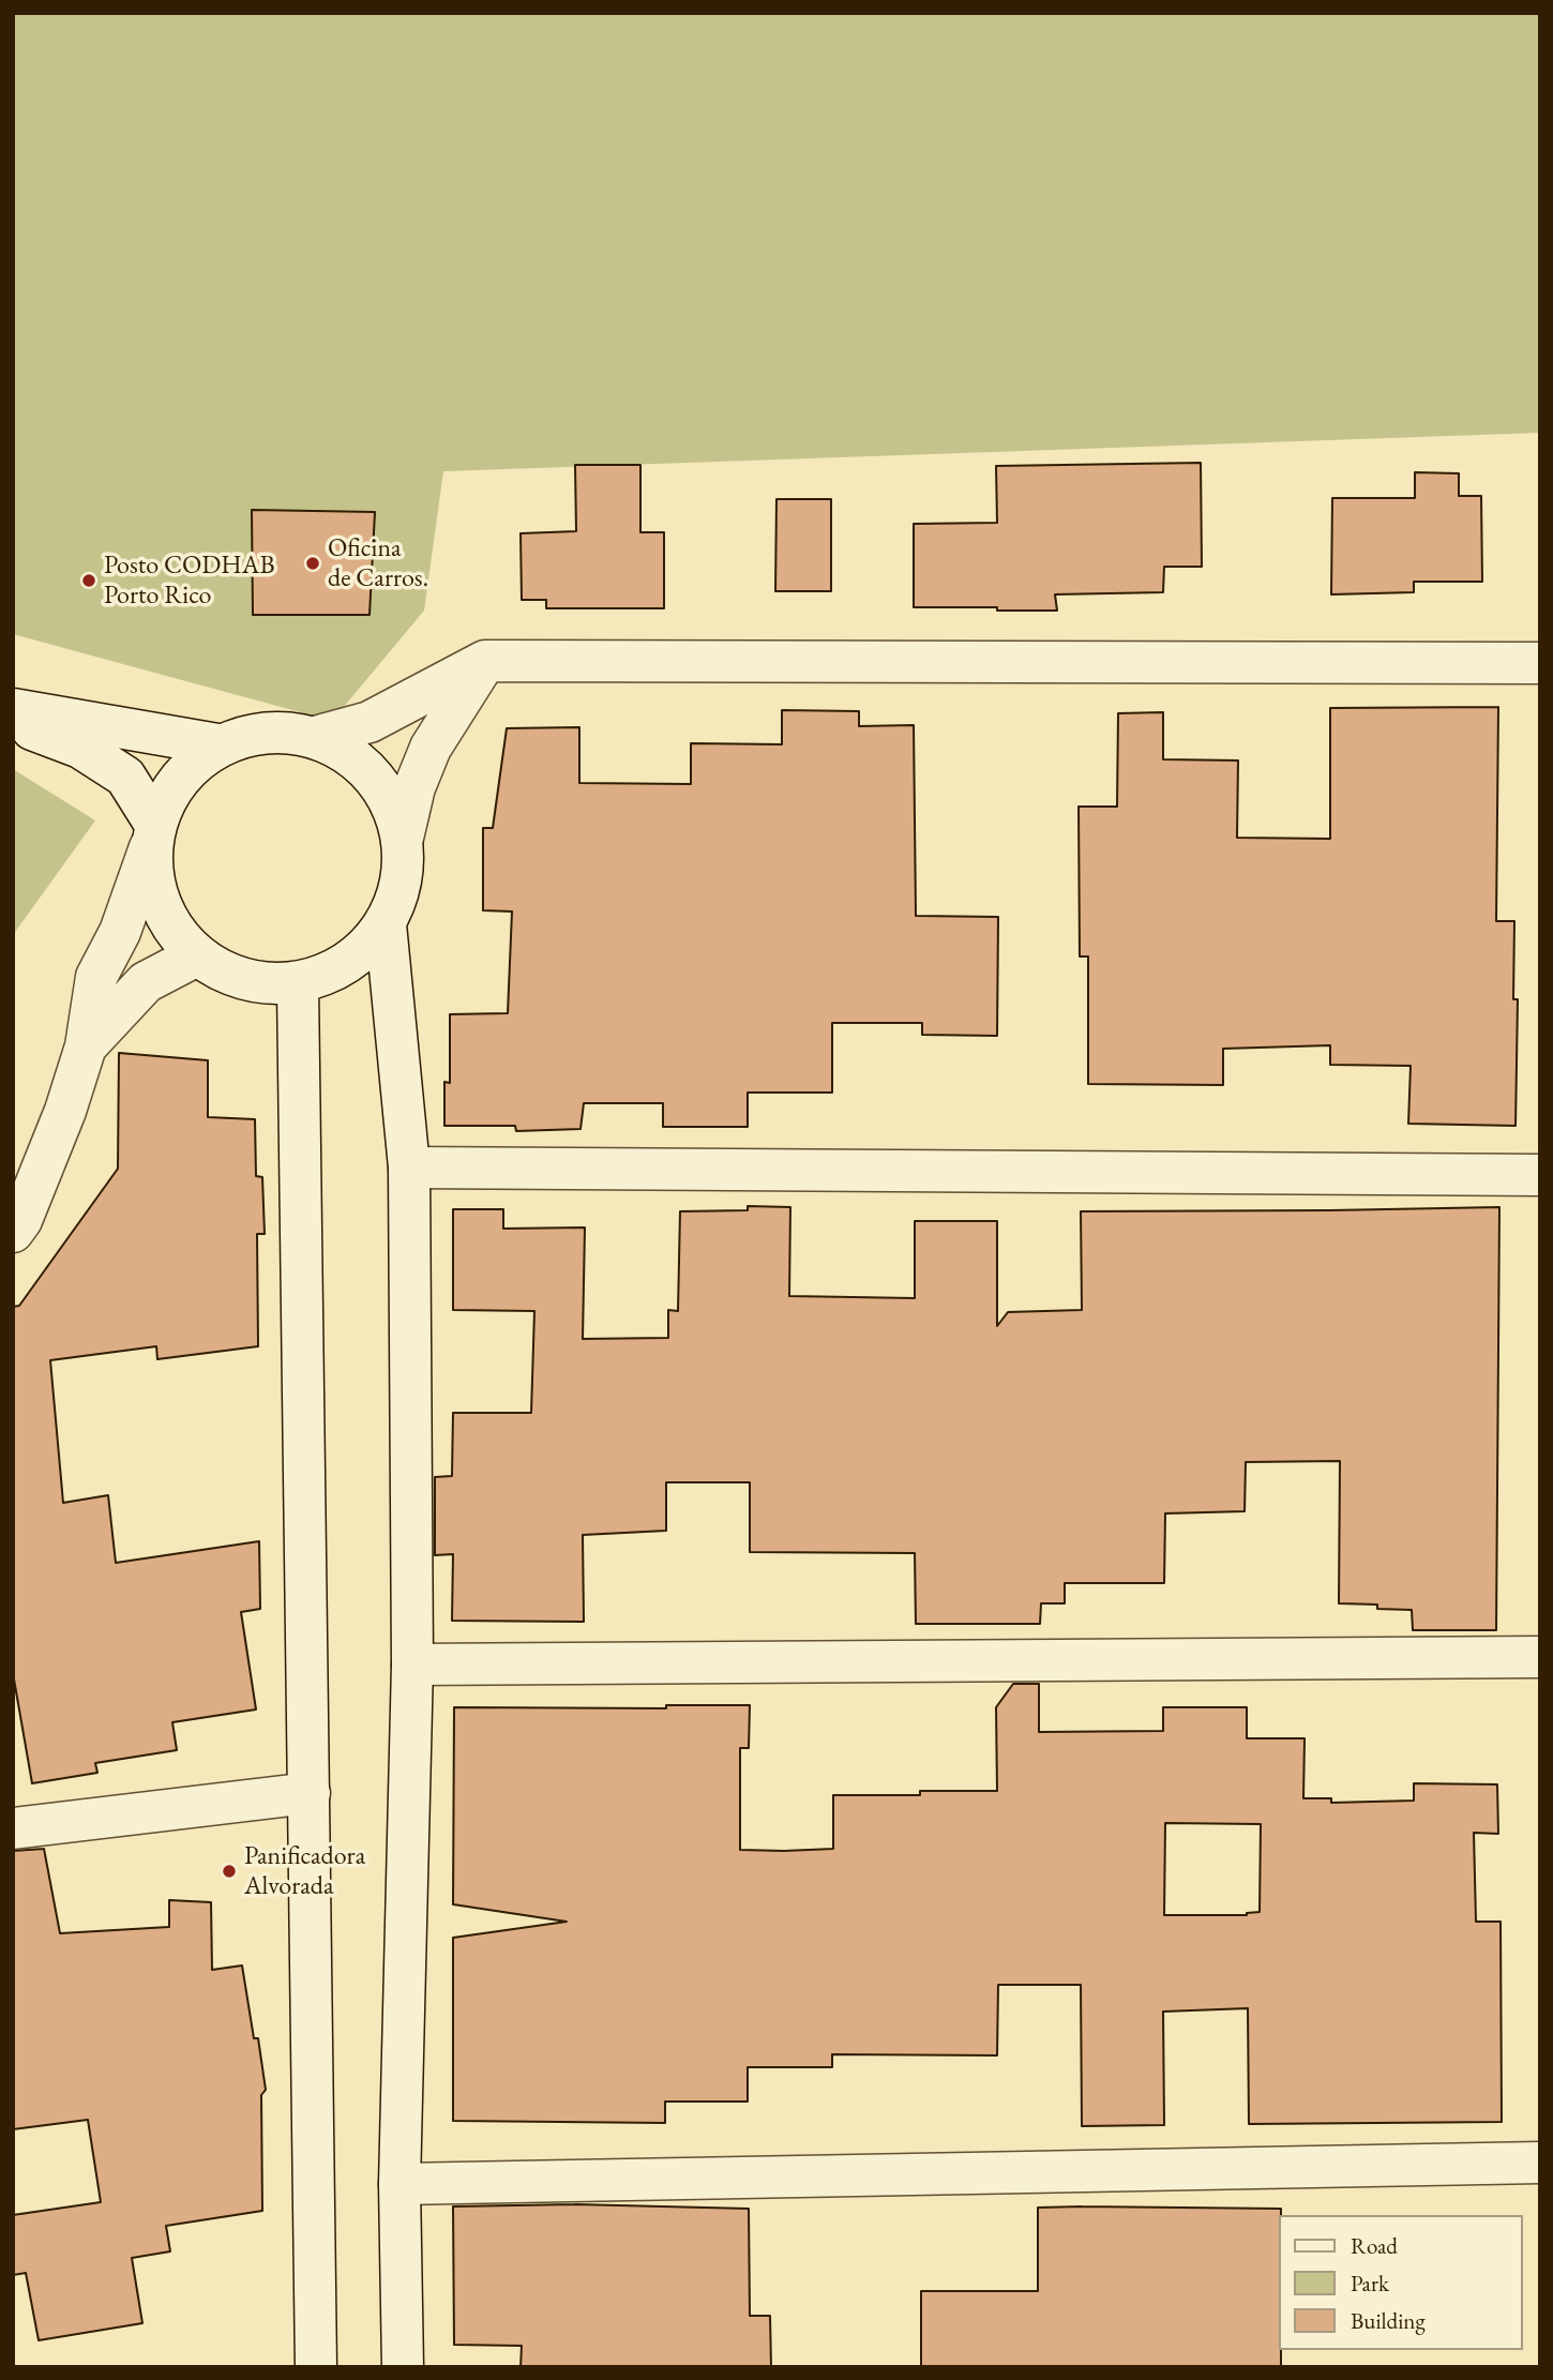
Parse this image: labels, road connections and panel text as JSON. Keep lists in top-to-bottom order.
{
  "places": ["Oficina de Carros.", "Posto CODHAB Porto Rico", "Panificadora Alvorada"],
  "legend": ["Road", "Park", "Building"]
}
